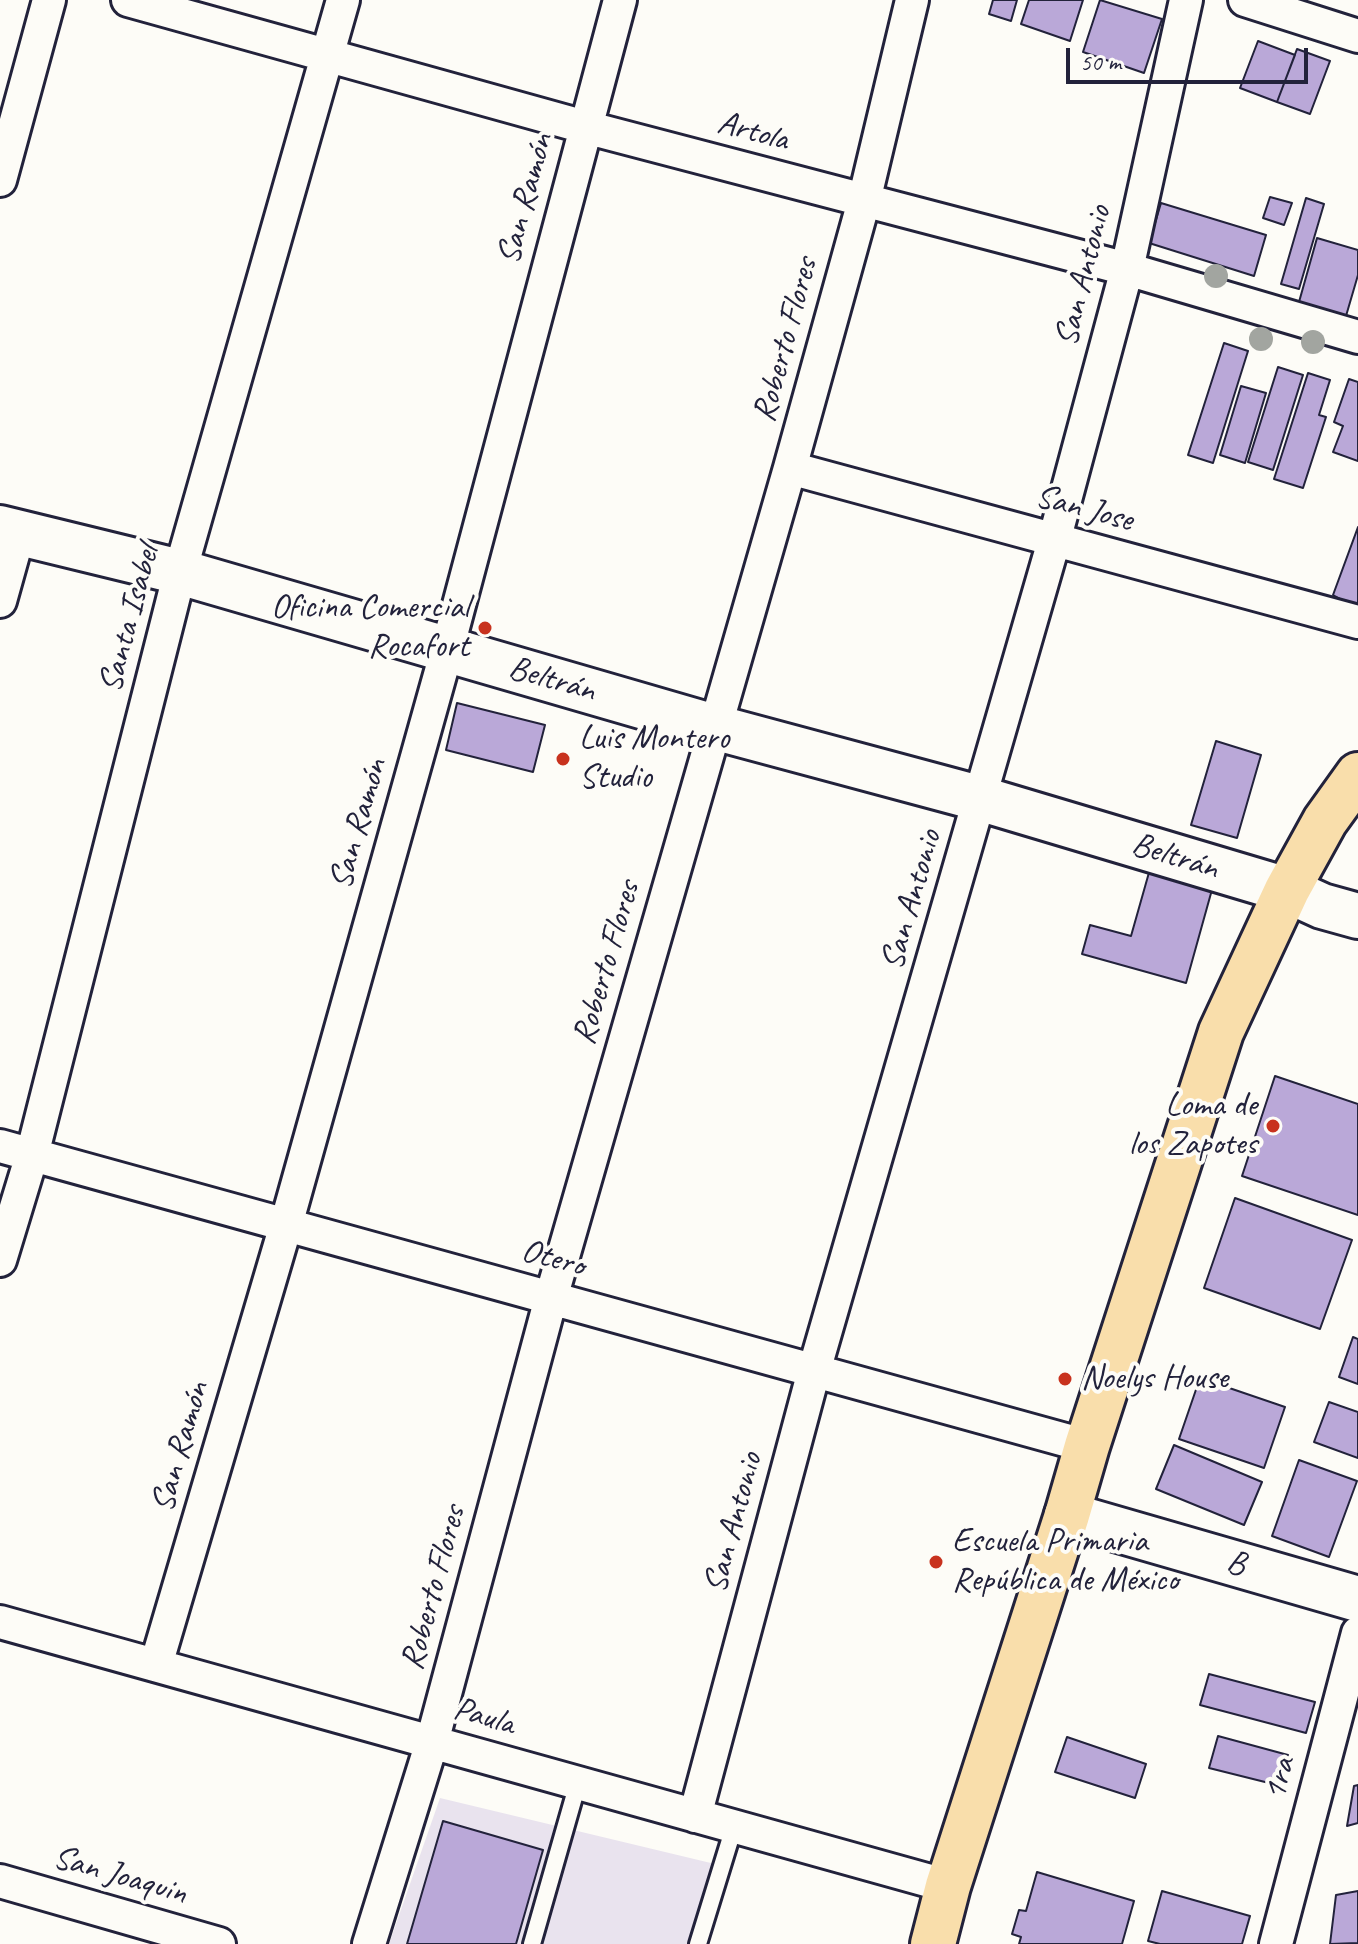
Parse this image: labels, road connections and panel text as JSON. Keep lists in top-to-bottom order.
{
  "streets": {
    "street": [
      "Artola",
      "San Ramón",
      "San Antonio",
      "Roberto Flores",
      "San Jose",
      "Santa Isabel",
      "Beltrán",
      "Otero",
      "B",
      "Paula",
      "1ra",
      "San Joaquin"
    ]
  },
  "crossings": [
    ["Artola", "San Ramón"],
    ["Artola", "San Antonio"],
    ["Artola", "Roberto Flores"],
    ["Artola", "Santa Isabel"],
    ["San Ramón", "Beltrán"],
    ["San Ramón", "Otero"],
    ["San Ramón", "Paula"],
    ["San Antonio", "San Jose"],
    ["San Antonio", "Beltrán"],
    ["San Antonio", "Otero"],
    ["San Antonio", "Paula"],
    ["Roberto Flores", "San Jose"],
    ["Roberto Flores", "Beltrán"],
    ["Roberto Flores", "Otero"],
    ["Roberto Flores", "Paula"],
    ["Santa Isabel", "Beltrán"],
    ["Santa Isabel", "Otero"]
  ],
  "places": [
    "Oficina Comercial Rocafort",
    "Luis Montero Studio",
    "Loma de los Zapotes",
    "Noelys House",
    "Escuela Primaria República de México"
  ],
  "scale_bar": "50 m"
}
